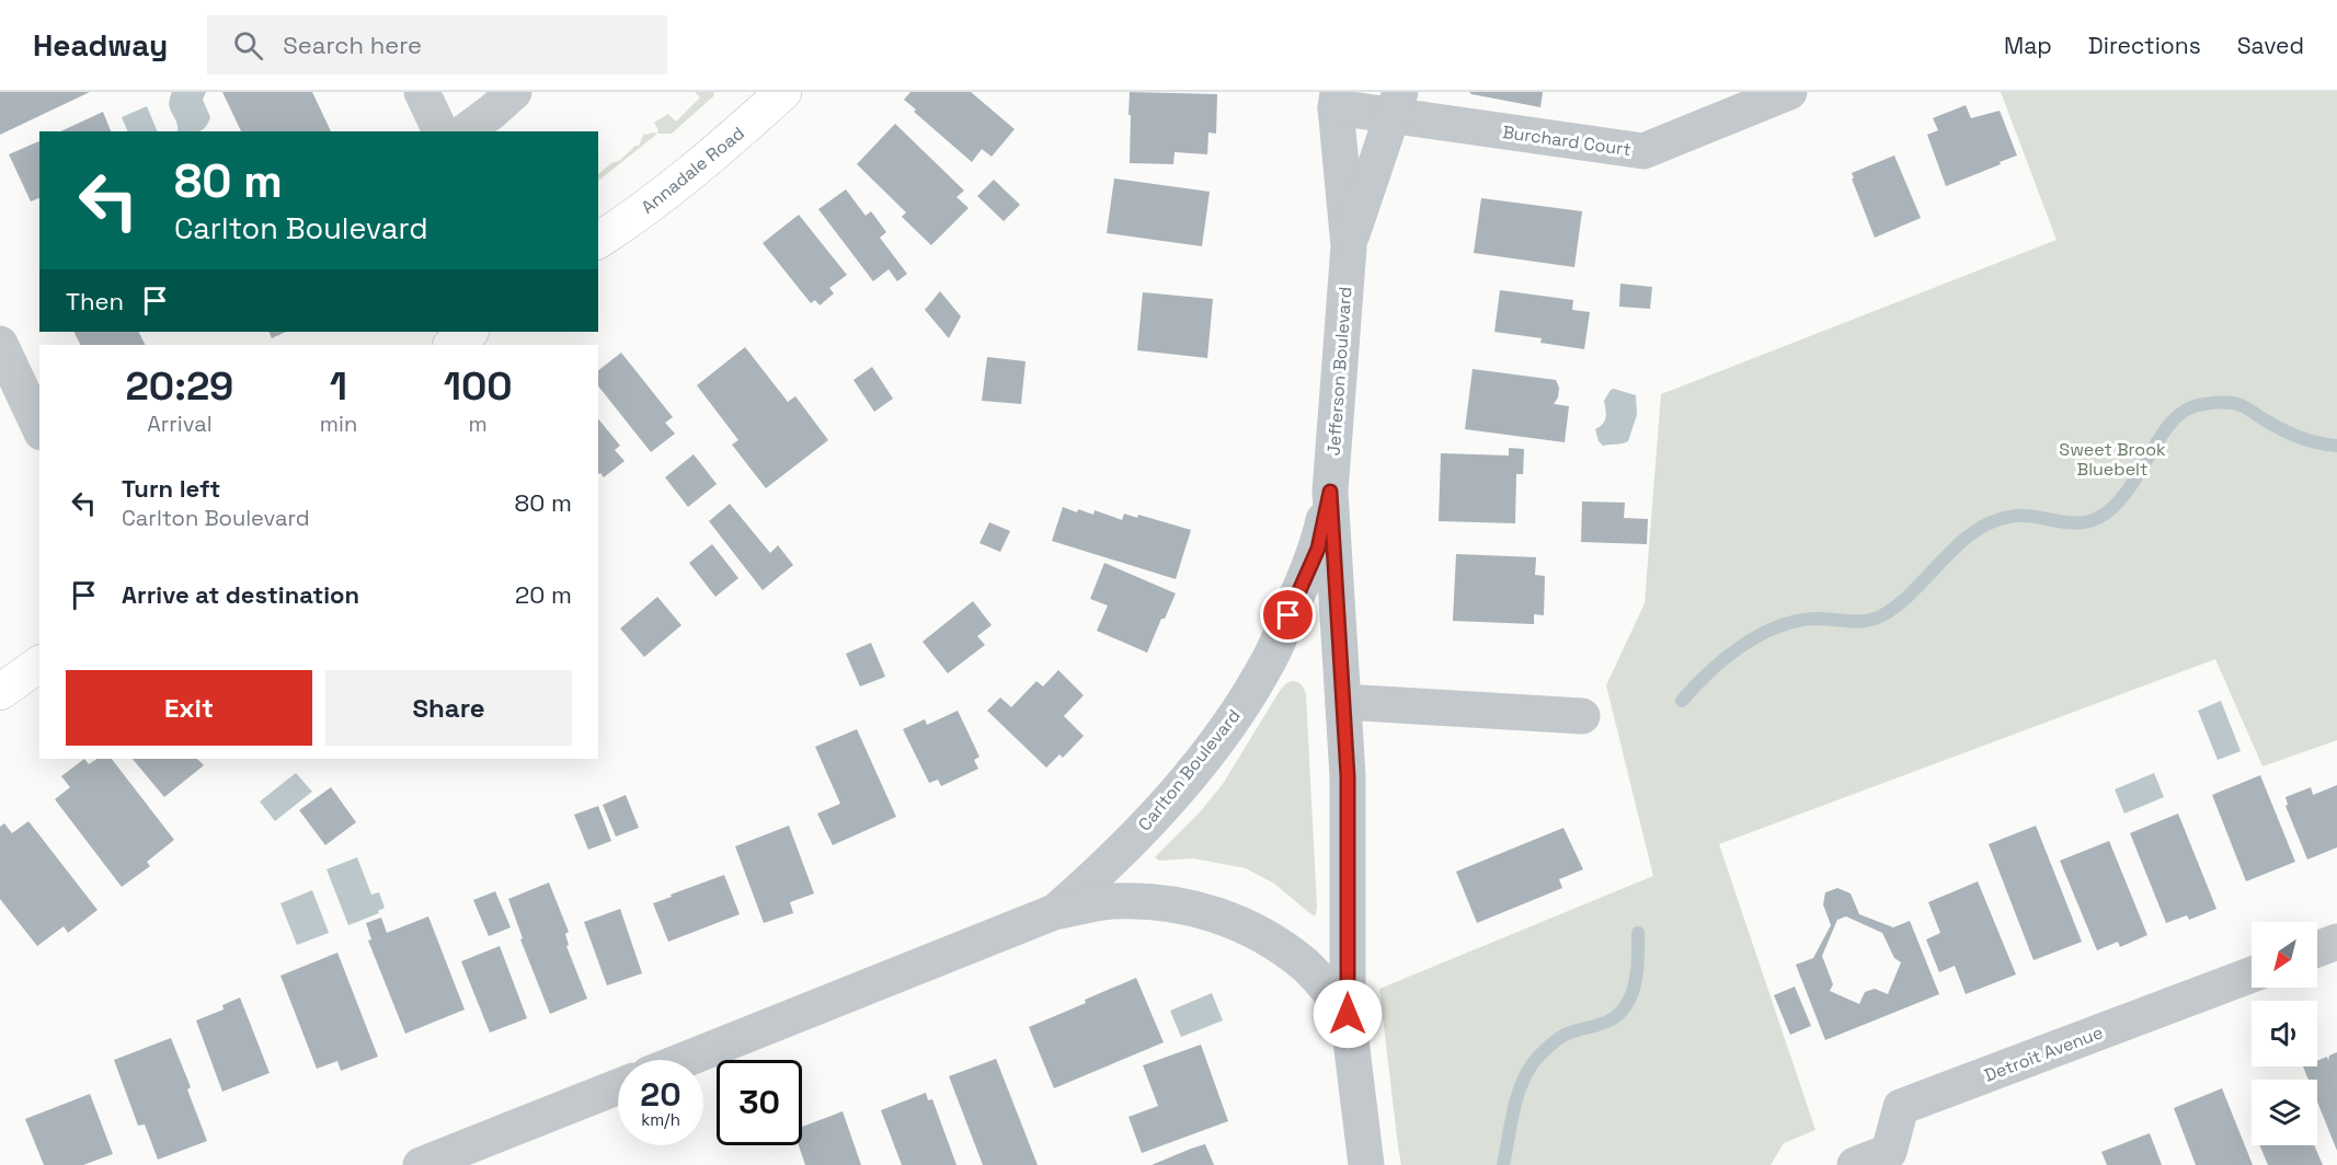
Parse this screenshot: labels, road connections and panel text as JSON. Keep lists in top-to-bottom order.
{
  "streets": {
    "street": [
      "Burchard Court",
      "Annadale Road",
      "Jefferson Boulevard",
      "Carlton Boulevard",
      "Detroit Avenue"
    ]
  },
  "crossings": [
    ["Burchard Court", "Jefferson Boulevard"],
    ["Jefferson Boulevard", "Carlton Boulevard"]
  ],
  "parks": ["Sweet Brook Bluebelt"],
  "north": "bottom left",
  "page": {
    "header": "Headway",
    "search": "Search here",
    "nav": ["Map", "Directions", "Saved"],
    "turn": ["80 m", "Carlton Boulevard"],
    "then": "Then",
    "eta": [
      "20:29",
      "Arrival",
      "1",
      "min",
      "100",
      "m"
    ],
    "list": [
      {
        "name": "Turn left",
        "note": "Carlton Boulevard",
        "value": "80 m"
      },
      {
        "name": "Arrive at destination",
        "value": "20 m"
      }
    ],
    "buttons": ["Exit", "Share"],
    "speed": "20 km/h",
    "limit": "30"
  }
}
